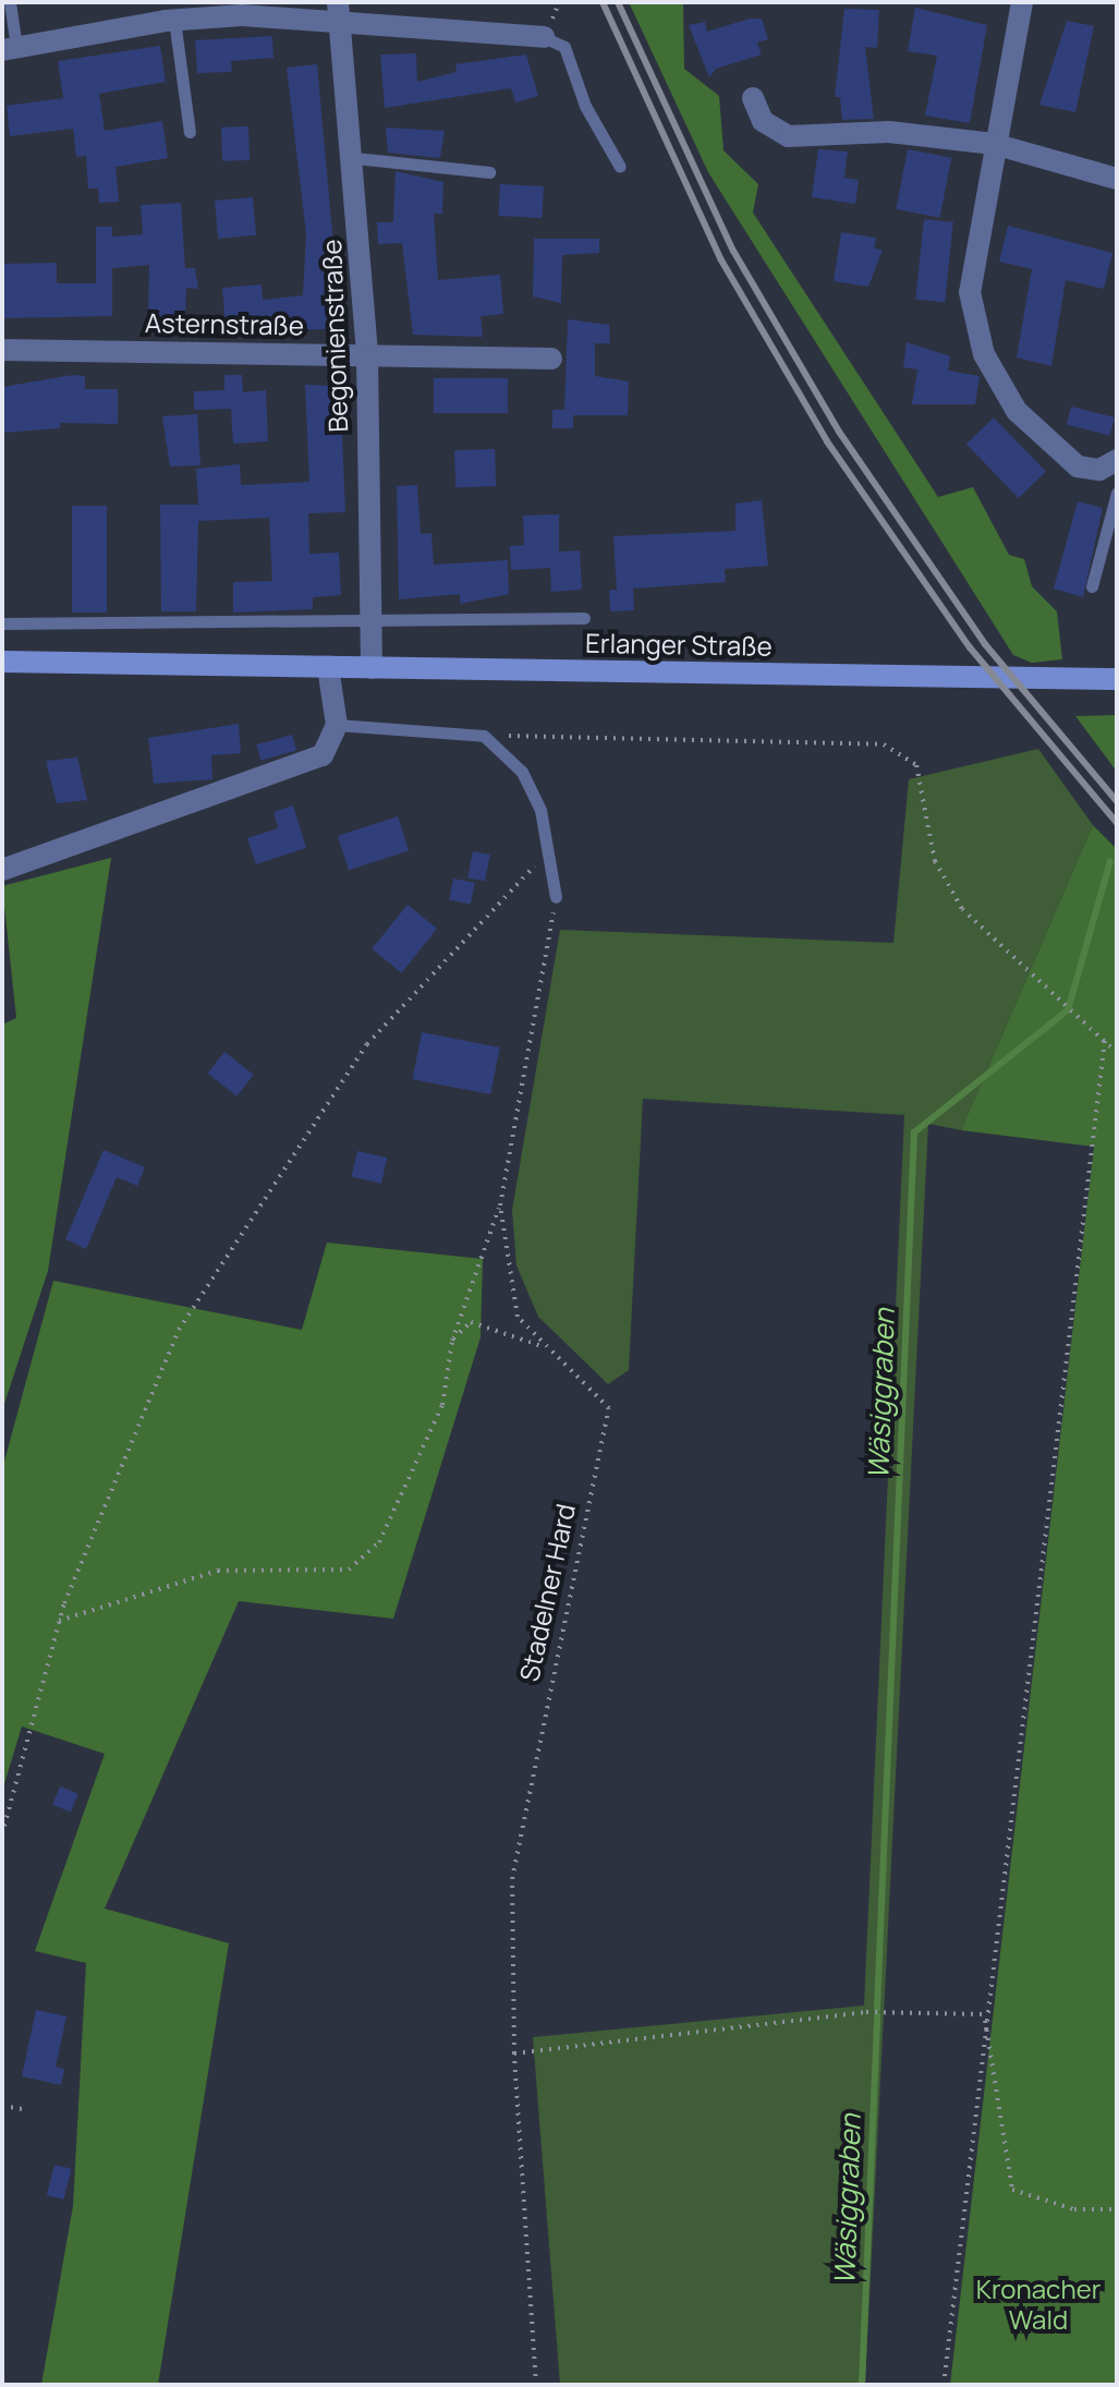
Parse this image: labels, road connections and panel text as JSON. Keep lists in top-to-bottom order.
{
  "streets": {
    "main road": ["Erlanger Straße"],
    "street": ["Asternstraße", "Begonienstraße"],
    "path": ["Stadelner Hard"]
  },
  "crossings": [
    ["Asternstraße", "Begonienstraße"],
    ["Begonienstraße", "Erlanger Straße"]
  ],
  "water": ["Wäsiggraben"],
  "parks": ["Kronacher Wald"]
}
